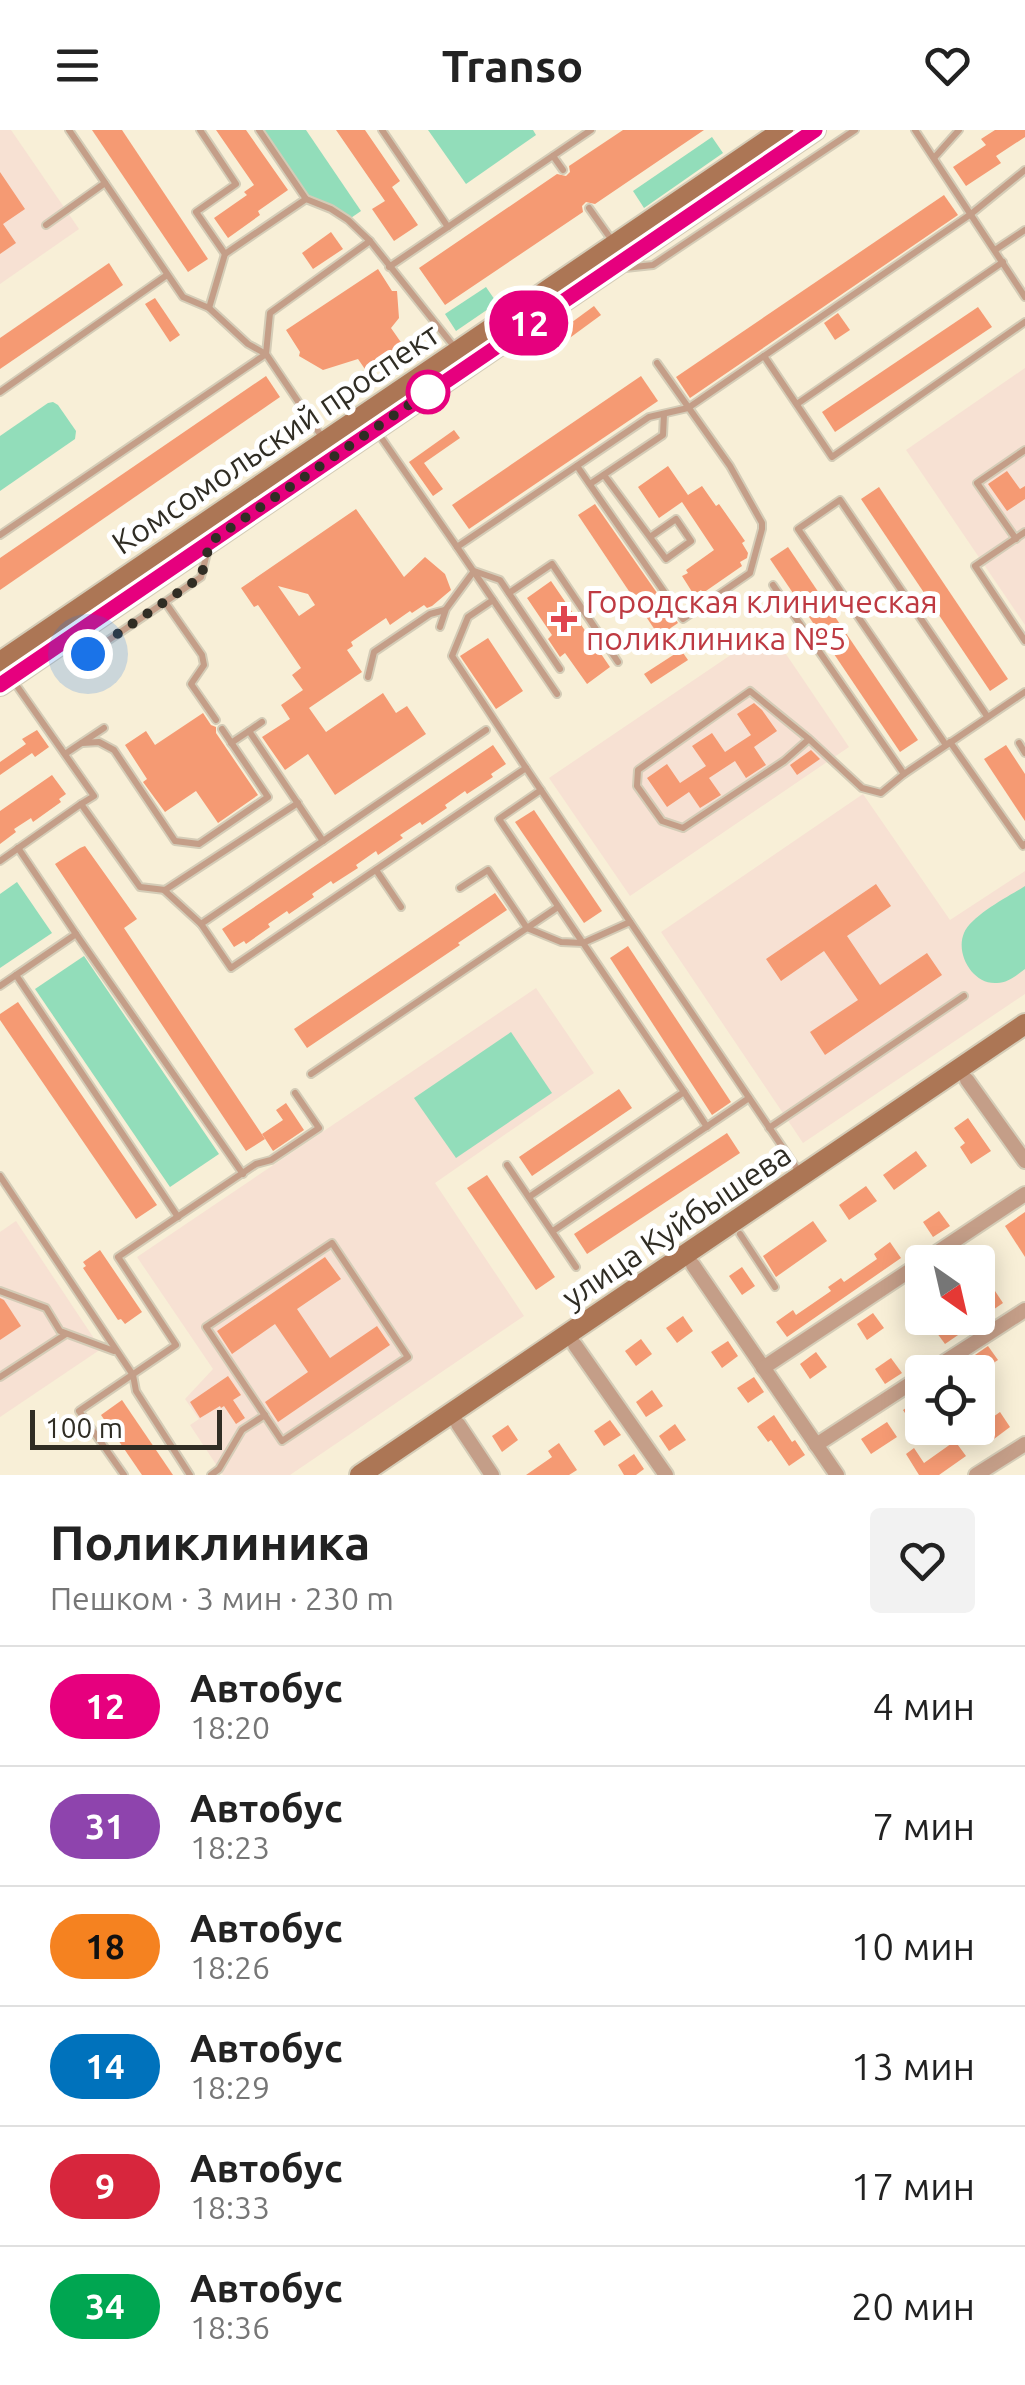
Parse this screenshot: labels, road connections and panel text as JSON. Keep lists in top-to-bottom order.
{
  "streets": {
    "main road": ["Комсомольский проспект", "улица Куйбышева"]
  },
  "places": {
    "health": ["Городская клиническая поликлиника №5"]
  },
  "lines": ["bus line 12"],
  "scale_bar": "100 m",
  "north": "bottom right",
  "page": {
    "header": "Transo",
    "on_map": "12",
    "scale": "100 m",
    "heading": ["Поликлиника", "Пешком · 3 мин · 230 m"],
    "list": [
      {
        "mark": "12",
        "name": "Автобус",
        "note": "18:20",
        "value": "4 мин"
      },
      {
        "mark": "31",
        "name": "Автобус",
        "note": "18:23",
        "value": "7 мин"
      },
      {
        "mark": "18",
        "name": "Автобус",
        "note": "18:26",
        "value": "10 мин"
      },
      {
        "mark": "14",
        "name": "Автобус",
        "note": "18:29",
        "value": "13 мин"
      },
      {
        "mark": "9",
        "name": "Автобус",
        "note": "18:33",
        "value": "17 мин"
      },
      {
        "mark": "34",
        "name": "Автобус",
        "note": "18:36",
        "value": "20 мин"
      }
    ]
  }
}
